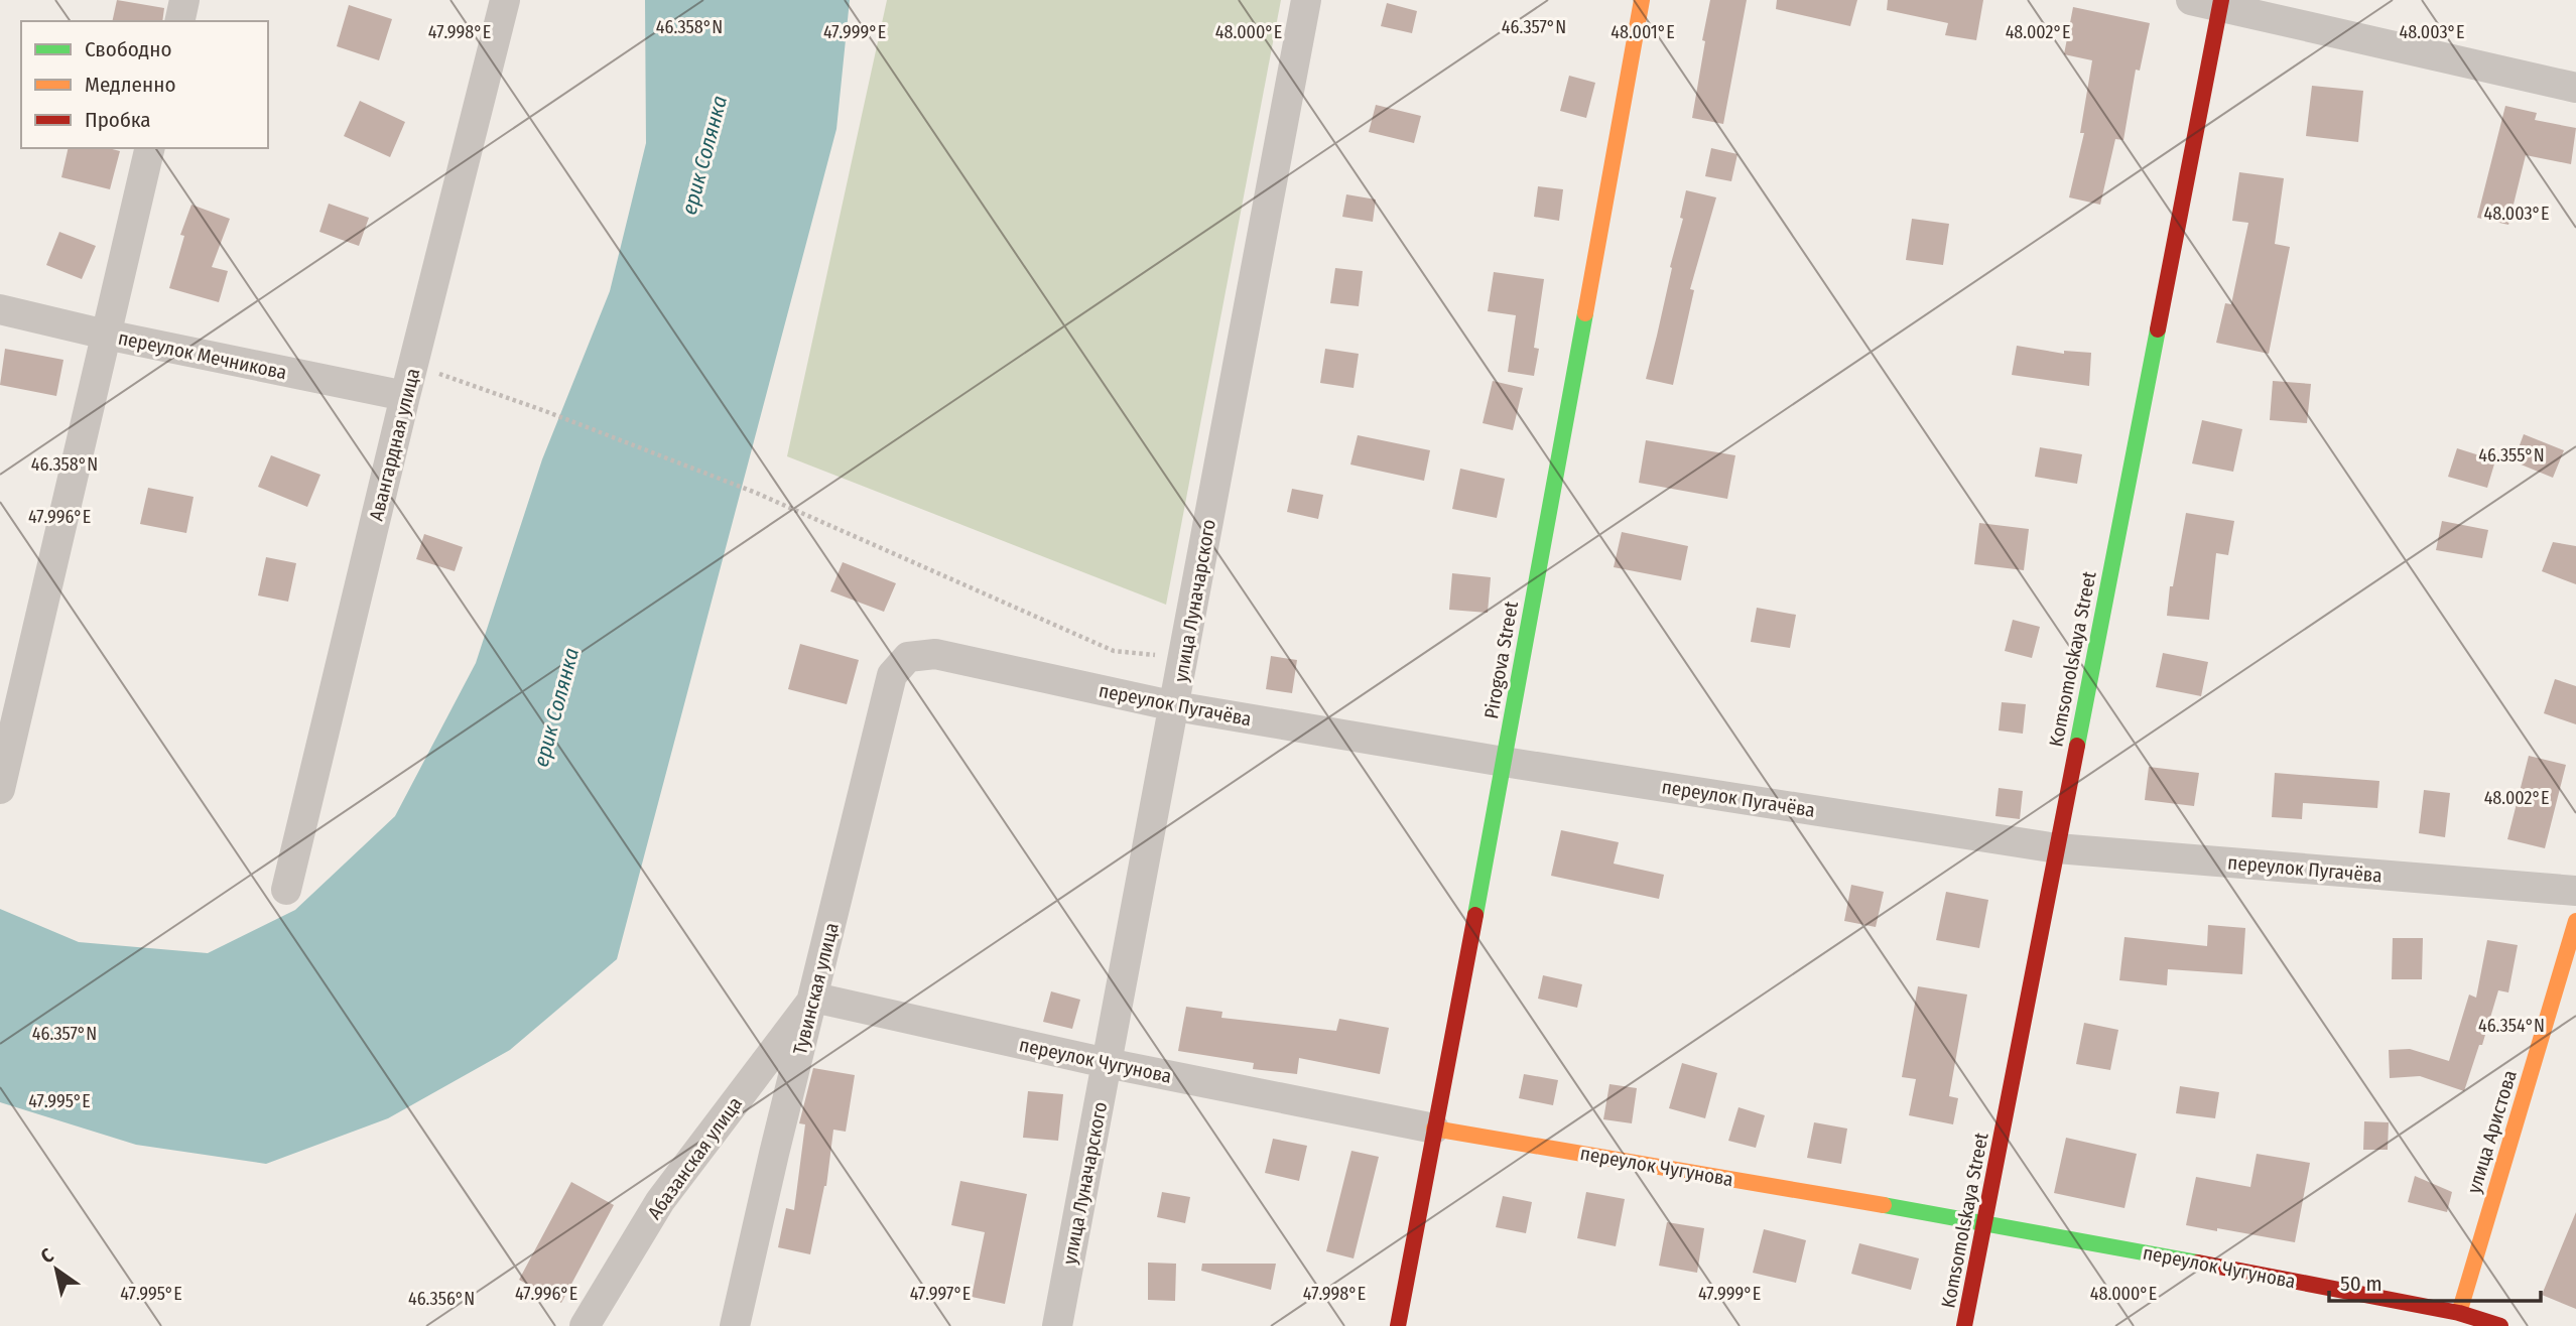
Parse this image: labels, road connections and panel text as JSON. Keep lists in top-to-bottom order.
{
  "streets": {
    "main road": [
      "Komsomolskaya Street",
      "Pirogova Street",
      "переулок Чугунова",
      "улица Аристова"
    ],
    "street": [
      "переулок Мечникова",
      "Авангардная улица",
      "улица Луначарского",
      "переулок Пугачёва",
      "Тувинская улица",
      "Абазанская улица"
    ]
  },
  "crossings": [
    ["переулок Мечникова", "Авангардная улица"],
    ["улица Луначарского", "переулок Пугачёва"],
    ["улица Луначарского", "переулок Чугунова"],
    ["Komsomolskaya Street", "переулок Пугачёва"],
    ["Komsomolskaya Street", "переулок Чугунова"],
    ["Pirogova Street", "переулок Пугачёва"],
    ["Pirogova Street", "переулок Чугунова"],
    ["переулок Пугачёва", "Тувинская улица"],
    ["Тувинская улица", "переулок Чугунова"],
    ["Тувинская улица", "Абазанская улица"],
    ["переулок Чугунова", "улица Аристова"],
    ["переулок Чугунова", "Абазанская улица"]
  ],
  "water": ["ерик Солянка"],
  "legend": ["Свободно", "Медленно", "Пробка"],
  "scale_bar": "50 m",
  "north": "top left",
  "coordinates": [
    "46.358°N",
    "46.357°N",
    "47.998°E",
    "47.999°E",
    "48.000°E",
    "48.001°E",
    "48.002°E",
    "48.003°E",
    "46.355°N",
    "47.996°E",
    "46.354°N",
    "47.995°E",
    "47.997°E",
    "46.356°N"
  ]
}
